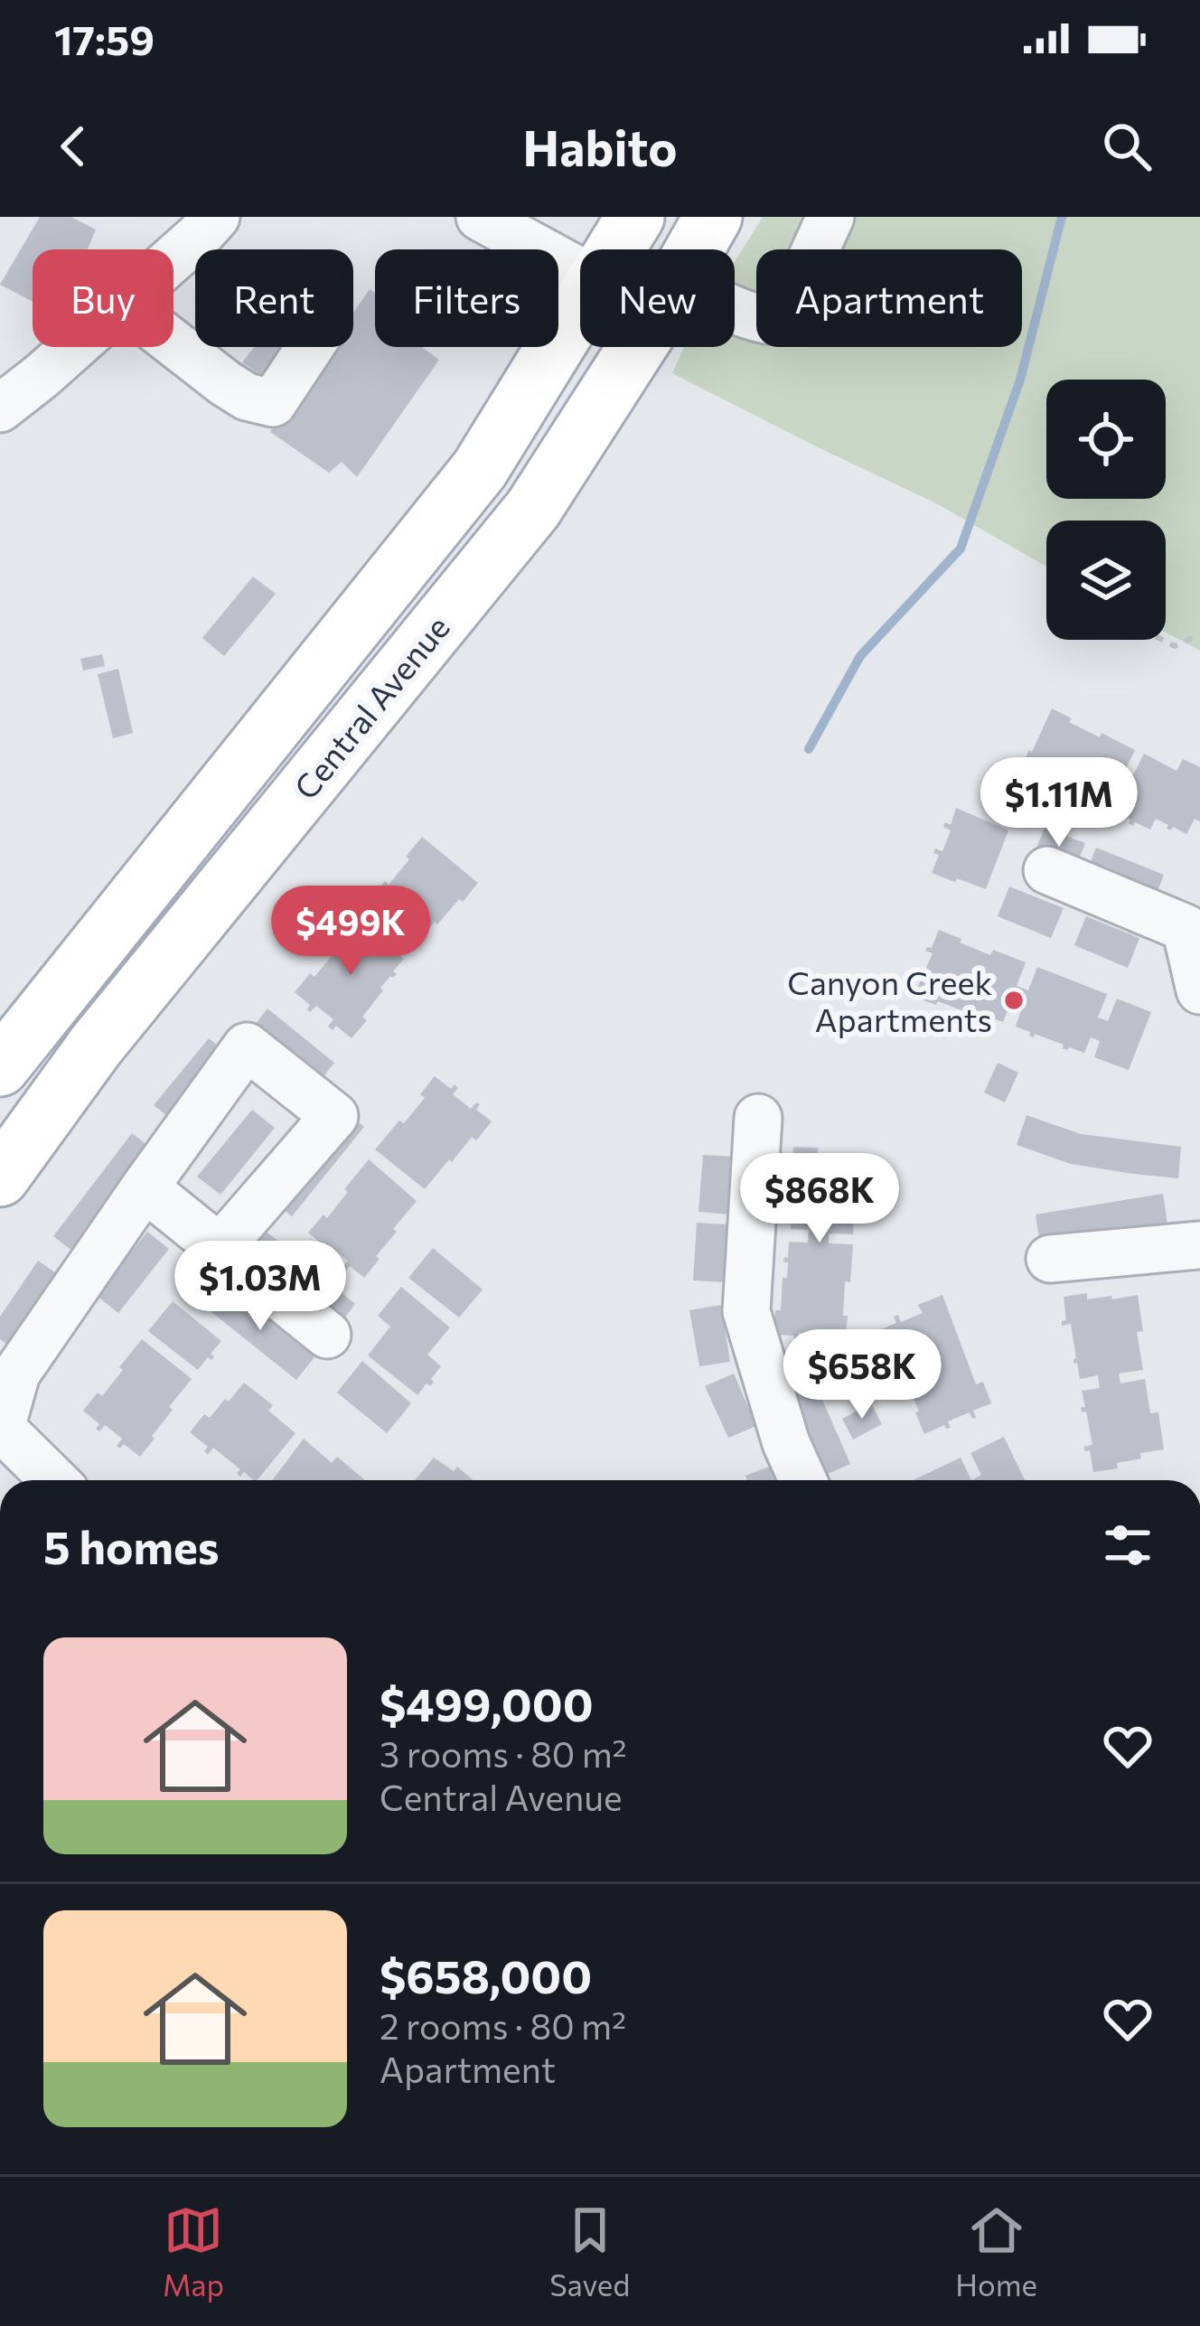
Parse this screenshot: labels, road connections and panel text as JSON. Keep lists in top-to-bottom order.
{
  "streets": {
    "main road": ["Central Avenue"]
  },
  "places": ["Canyon Creek Apartments"],
  "page": {
    "status": "17:59",
    "header": "Habito",
    "chip": [
      "Buy",
      "Rent",
      "Filters",
      "New",
      "Apartment"
    ],
    "price": [
      "$1.11M",
      "$499K",
      "$868K",
      "$1.03M",
      "$658K"
    ],
    "heading": "5 homes",
    "list": [
      {
        "name": "$499,000",
        "note": "3 rooms · 80 m² · Central Avenue"
      },
      {
        "name": "$658,000",
        "note": "2 rooms · 80 m² · Apartment"
      }
    ],
    "tabs": ["Map", "Saved", "Home"]
  }
}
